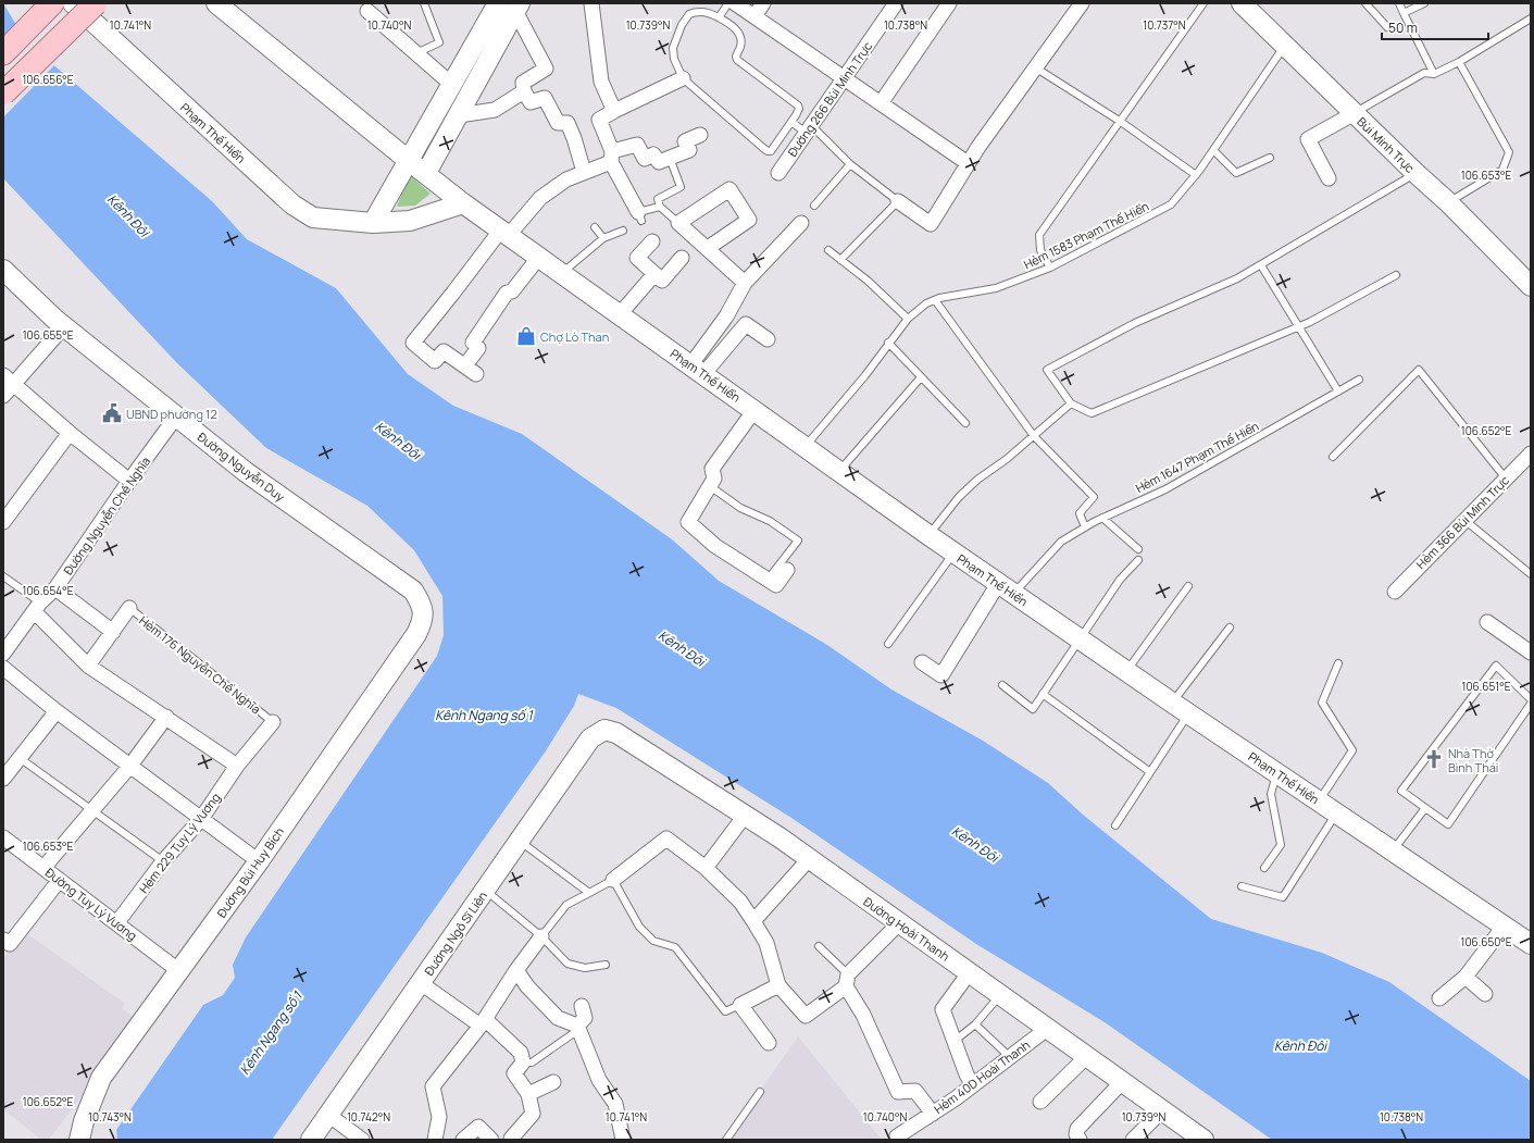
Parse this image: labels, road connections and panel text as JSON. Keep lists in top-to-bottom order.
{
  "streets": {
    "street": [
      "Đường 266 Bùi Minh Trực",
      "Phạm Thế Hiển",
      "Bùi Minh Trực",
      "Đường Nguyễn Duy",
      "Đường Nguyễn Chế Nghĩa",
      "Hẻm 366 Bùi Minh Trực",
      "Hẻm 176 Nguyễn Chế Nghĩa",
      "Hẻm 229 Tuy Lý Vương",
      "Đường Bùi Huy Bích",
      "Đường Tuy Lý Vương",
      "Đường Hoài Thanh",
      "Đường Ngô Sĩ Liên",
      "Hẻm 40D Hoài Thanh"
    ],
    "lane": ["Hẻm 1583 Phạm Thế Hiển", "Hẻm 1647 Phạm Thế Hiển"]
  },
  "crossings": [
    ["Phạm Thế Hiển", "Hẻm 1583 Phạm Thế Hiển"],
    ["Phạm Thế Hiển", "Hẻm 1647 Phạm Thế Hiển"],
    ["Bùi Minh Trực", "Hẻm 1583 Phạm Thế Hiển"],
    ["Đường Nguyễn Duy", "Đường Nguyễn Chế Nghĩa"],
    ["Đường Nguyễn Duy", "Đường Bùi Huy Bích"],
    ["Hẻm 176 Nguyễn Chế Nghĩa", "Hẻm 229 Tuy Lý Vương"],
    ["Hẻm 229 Tuy Lý Vương", "Đường Tuy Lý Vương"],
    ["Đường Bùi Huy Bích", "Đường Tuy Lý Vương"],
    ["Đường Hoài Thanh", "Đường Ngô Sĩ Liên"],
    ["Đường Hoài Thanh", "Hẻm 40D Hoài Thanh"]
  ],
  "water": ["Kênh Đôi", "Kênh Ngang số 1"],
  "places": {
    "shop": ["Chợ Lò Than"],
    "public building": ["UBND phường 12"],
    "church": ["Nhà Thờ Bình Thái"]
  },
  "scale_bar": "50 m",
  "coordinates": [
    "10.741°N",
    "10.740°N",
    "10.739°N",
    "10.738°N",
    "10.737°N",
    "106.656°E",
    "106.653°E",
    "106.655°E",
    "106.652°E",
    "106.654°E",
    "106.651°E",
    "106.650°E",
    "10.743°N",
    "10.742°N"
  ]
}
